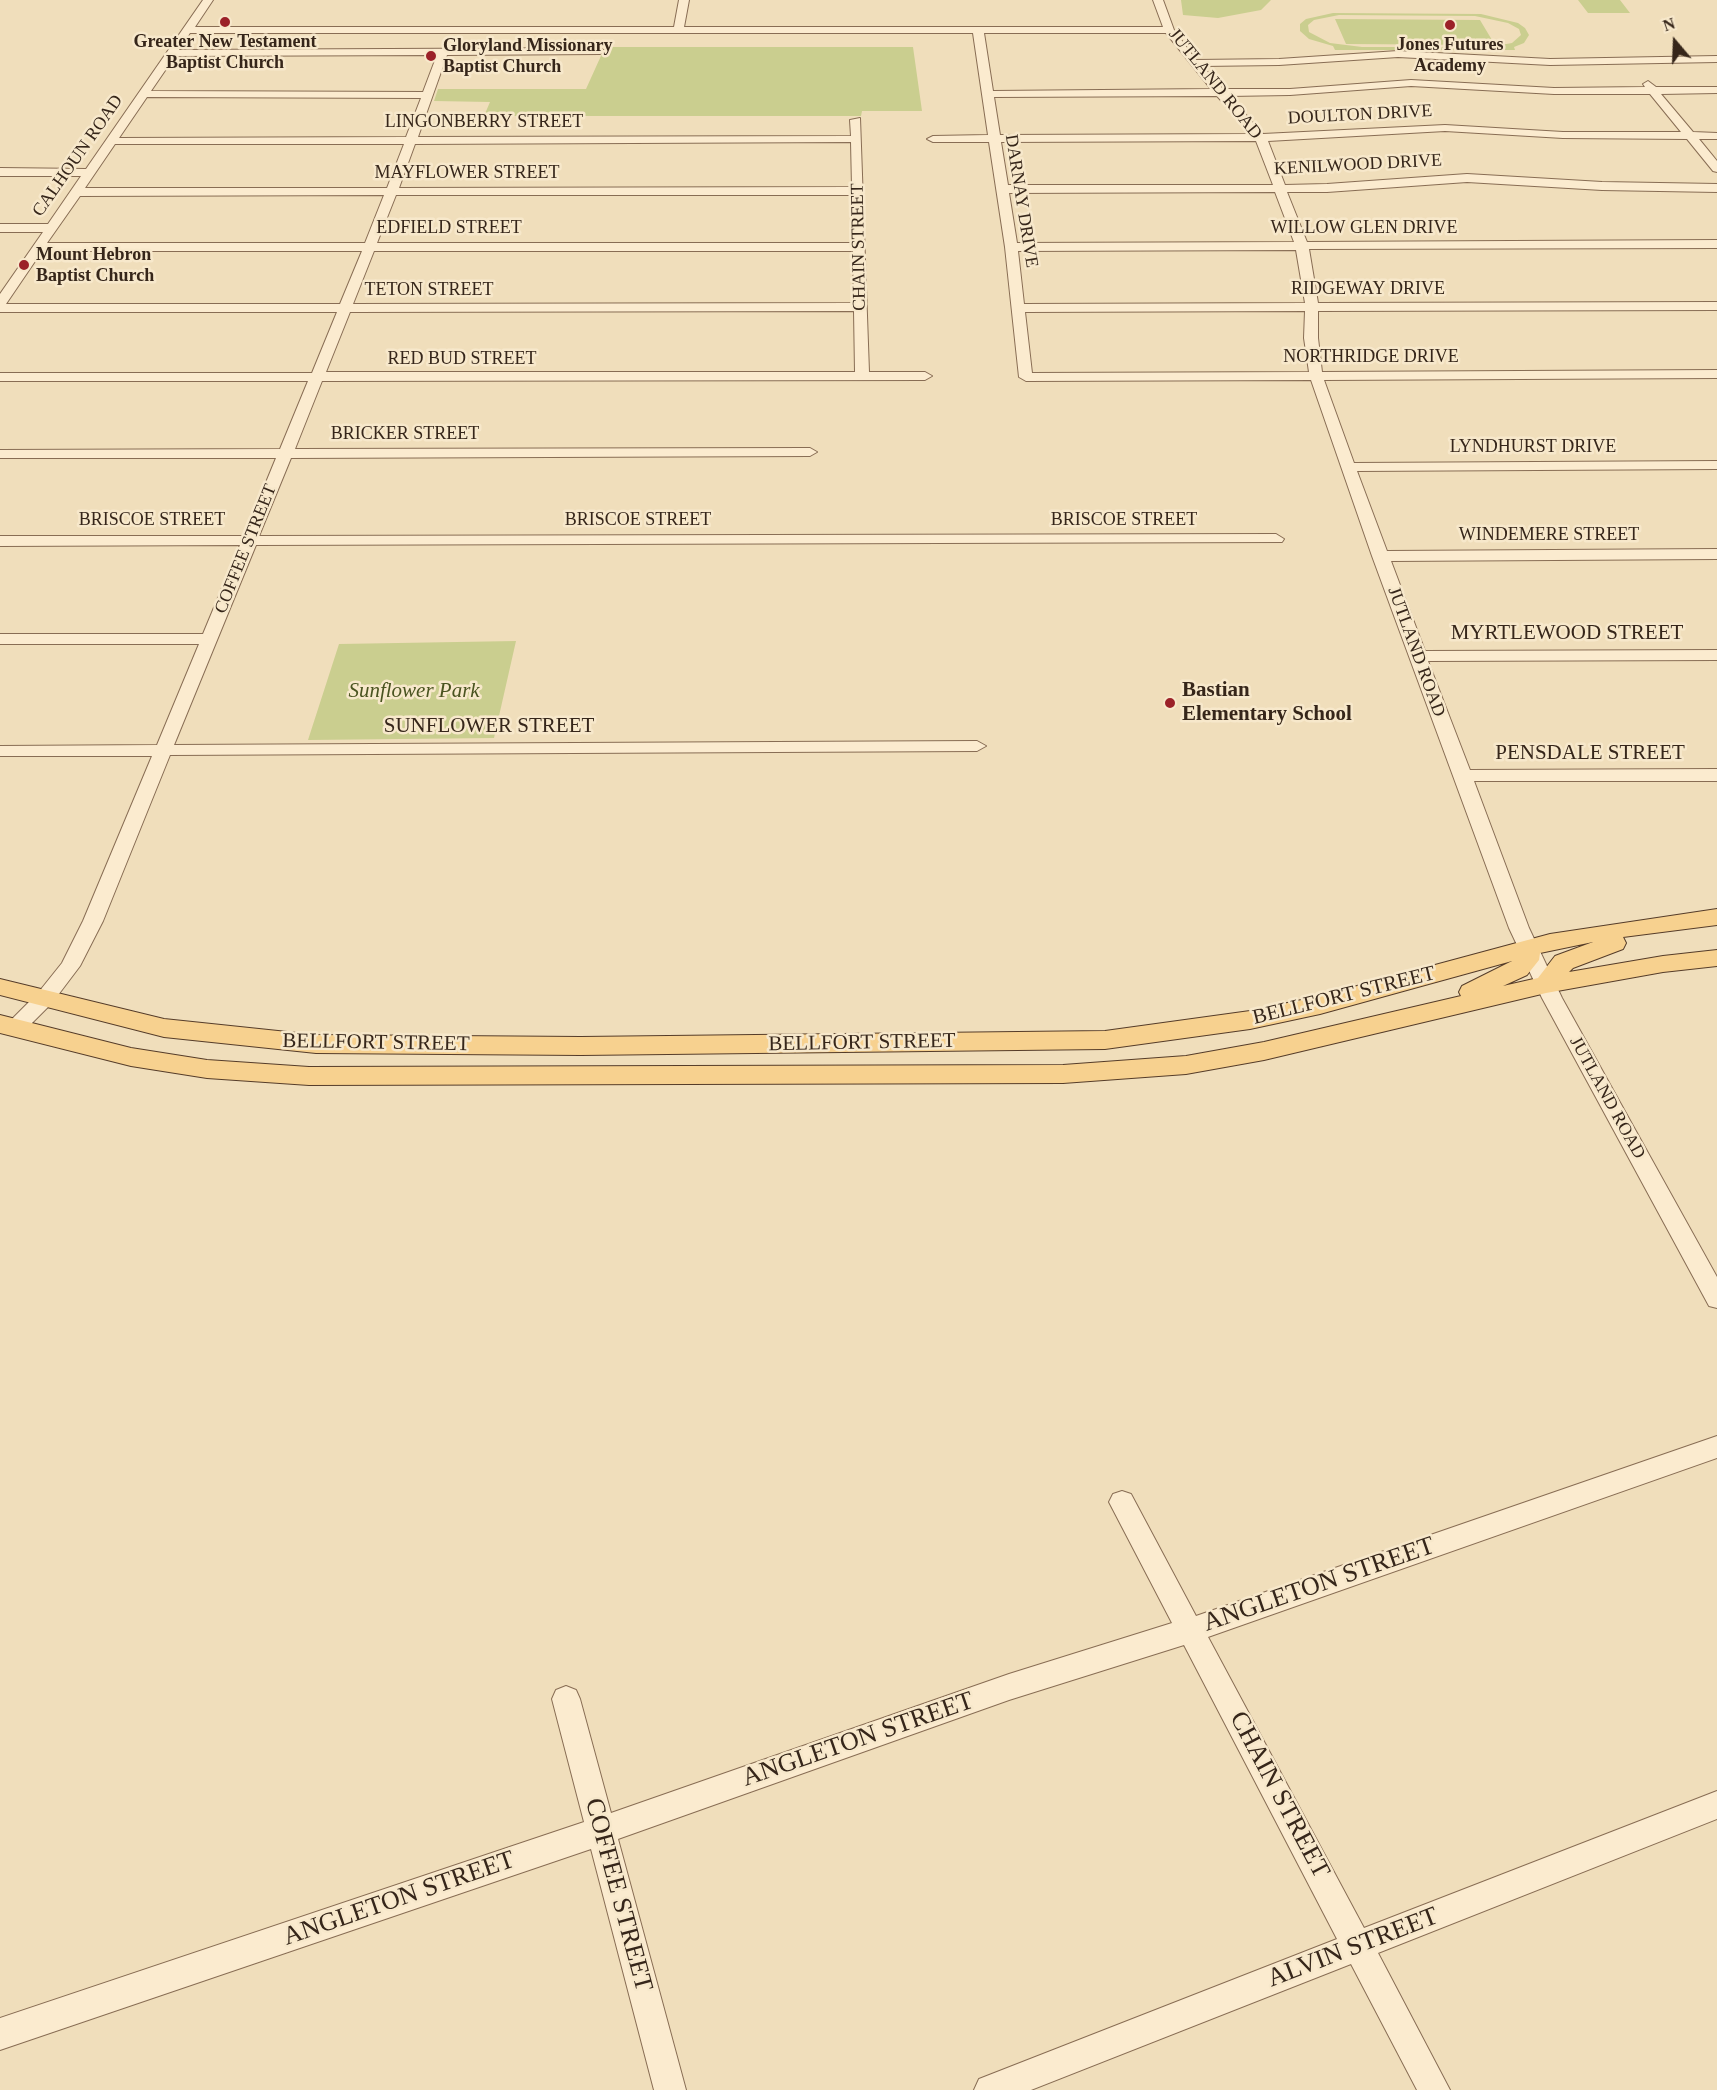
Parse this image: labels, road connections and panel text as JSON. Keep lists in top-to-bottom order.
{
  "streets": {
    "main road": ["BELLFORT STREET"],
    "street": [
      "JUTLAND ROAD",
      "DOULTON DRIVE",
      "LINGONBERRY STREET",
      "CALHOUN ROAD",
      "KENILWOOD DRIVE",
      "MAYFLOWER STREET",
      "DARNAY DRIVE",
      "EDFIELD STREET",
      "WILLOW GLEN DRIVE",
      "CHAIN STREET",
      "RIDGEWAY DRIVE",
      "TETON STREET",
      "NORTHRIDGE DRIVE",
      "RED BUD STREET",
      "BRICKER STREET",
      "LYNDHURST DRIVE",
      "BRISCOE STREET",
      "WINDEMERE STREET",
      "COFFEE STREET",
      "MYRTLEWOOD STREET",
      "SUNFLOWER STREET",
      "PENSDALE STREET",
      "ANGLETON STREET",
      "ALVIN STREET"
    ]
  },
  "crossings": [
    ["JUTLAND ROAD", "DOULTON DRIVE"],
    ["JUTLAND ROAD", "KENILWOOD DRIVE"],
    ["JUTLAND ROAD", "WILLOW GLEN DRIVE"],
    ["JUTLAND ROAD", "RIDGEWAY DRIVE"],
    ["JUTLAND ROAD", "NORTHRIDGE DRIVE"],
    ["JUTLAND ROAD", "LYNDHURST DRIVE"],
    ["JUTLAND ROAD", "WINDEMERE STREET"],
    ["JUTLAND ROAD", "MYRTLEWOOD STREET"],
    ["JUTLAND ROAD", "PENSDALE STREET"],
    ["JUTLAND ROAD", "BELLFORT STREET"],
    ["DOULTON DRIVE", "DARNAY DRIVE"],
    ["LINGONBERRY STREET", "CALHOUN ROAD"],
    ["LINGONBERRY STREET", "CHAIN STREET"],
    ["LINGONBERRY STREET", "COFFEE STREET"],
    ["CALHOUN ROAD", "MAYFLOWER STREET"],
    ["CALHOUN ROAD", "EDFIELD STREET"],
    ["KENILWOOD DRIVE", "DARNAY DRIVE"],
    ["MAYFLOWER STREET", "CHAIN STREET"],
    ["MAYFLOWER STREET", "COFFEE STREET"],
    ["DARNAY DRIVE", "WILLOW GLEN DRIVE"],
    ["DARNAY DRIVE", "RIDGEWAY DRIVE"],
    ["DARNAY DRIVE", "NORTHRIDGE DRIVE"],
    ["EDFIELD STREET", "CHAIN STREET"],
    ["EDFIELD STREET", "COFFEE STREET"],
    ["CHAIN STREET", "TETON STREET"],
    ["CHAIN STREET", "RED BUD STREET"],
    ["CHAIN STREET", "ANGLETON STREET"],
    ["CHAIN STREET", "ALVIN STREET"],
    ["TETON STREET", "COFFEE STREET"],
    ["RED BUD STREET", "COFFEE STREET"],
    ["BRICKER STREET", "COFFEE STREET"],
    ["BRISCOE STREET", "COFFEE STREET"],
    ["COFFEE STREET", "SUNFLOWER STREET"],
    ["COFFEE STREET", "BELLFORT STREET"],
    ["COFFEE STREET", "ANGLETON STREET"]
  ],
  "parks": ["Sunflower Park"],
  "places": [
    "Greater New Testament Baptist Church",
    "Jones Futures Academy",
    "Gloryland Missionary Baptist Church",
    "Mount Hebron Baptist Church",
    "Bastian Elementary School"
  ],
  "north": "top"
}
